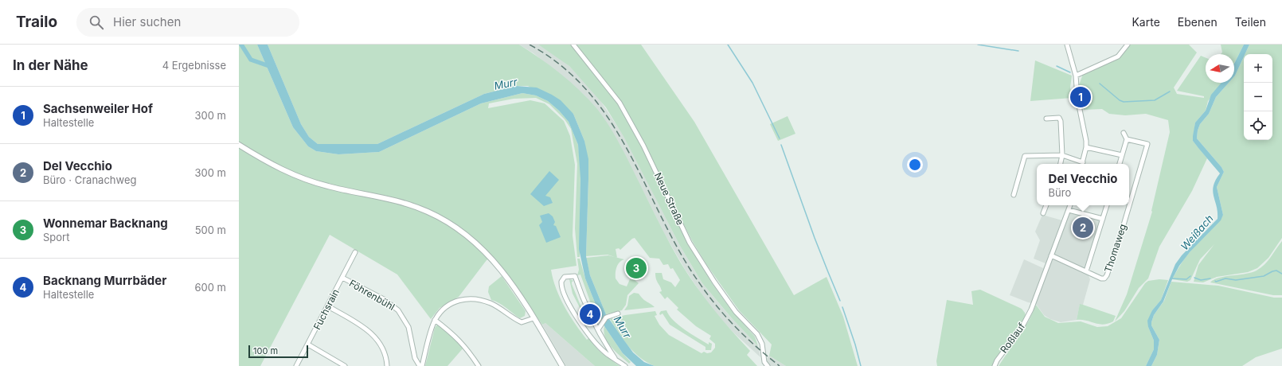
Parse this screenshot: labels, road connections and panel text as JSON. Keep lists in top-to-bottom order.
{
  "streets": {
    "street": [
      "Neue Straße",
      "Thomaweg",
      "Föhrenbühl",
      "Fuchsrain",
      "Roßlauf"
    ]
  },
  "crossings": [
    ["Föhrenbühl", "Fuchsrain"]
  ],
  "water": ["Murr", "Weißach"],
  "scale_bar": "100 m",
  "north": "left",
  "page": {
    "header": "Trailo",
    "search": "Hier suchen",
    "nav": ["Karte", "Ebenen", "Teilen"],
    "heading": ["In der Nähe", "4 Ergebnisse"],
    "map_buttons": ["+", "−"],
    "pins": [
      "1",
      "2",
      "3",
      "4"
    ],
    "list": [
      {
        "mark": "1",
        "name": "Sachsenweiler Hof",
        "note": "Haltestelle",
        "value": "300 m"
      },
      {
        "mark": "2",
        "name": "Del Vecchio",
        "note": "Büro · Cranachweg",
        "value": "300 m"
      },
      {
        "mark": "3",
        "name": "Wonnemar Backnang",
        "note": "Sport",
        "value": "500 m"
      },
      {
        "mark": "4",
        "name": "Backnang Murrbäder",
        "note": "Haltestelle",
        "value": "600 m"
      }
    ],
    "popup": ["Del Vecchio", "Büro"],
    "scale": "100 m"
  }
}
